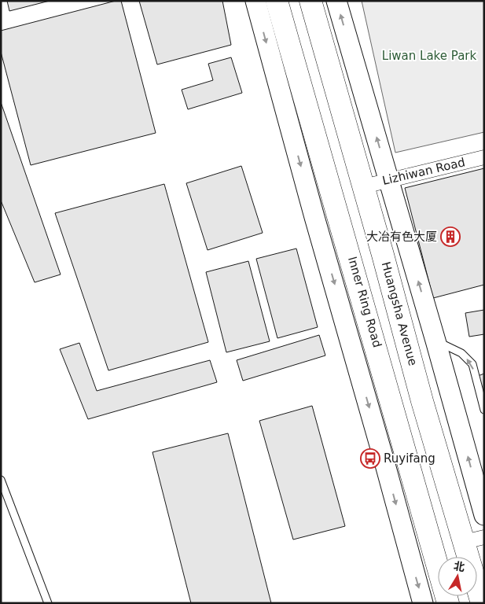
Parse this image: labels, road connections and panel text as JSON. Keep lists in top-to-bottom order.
{
  "streets": {
    "highway": ["Inner Ring Road", "Huangsha Avenue"],
    "street": ["Lizhiwan Road"]
  },
  "crossings": [
    ["Lizhiwan Road", "Huangsha Avenue"]
  ],
  "parks": ["Liwan Lake Park"],
  "places": {
    "building": ["大冶有色大厦"],
    "bus stop": ["Ruyifang"]
  },
  "north": "top"
}
